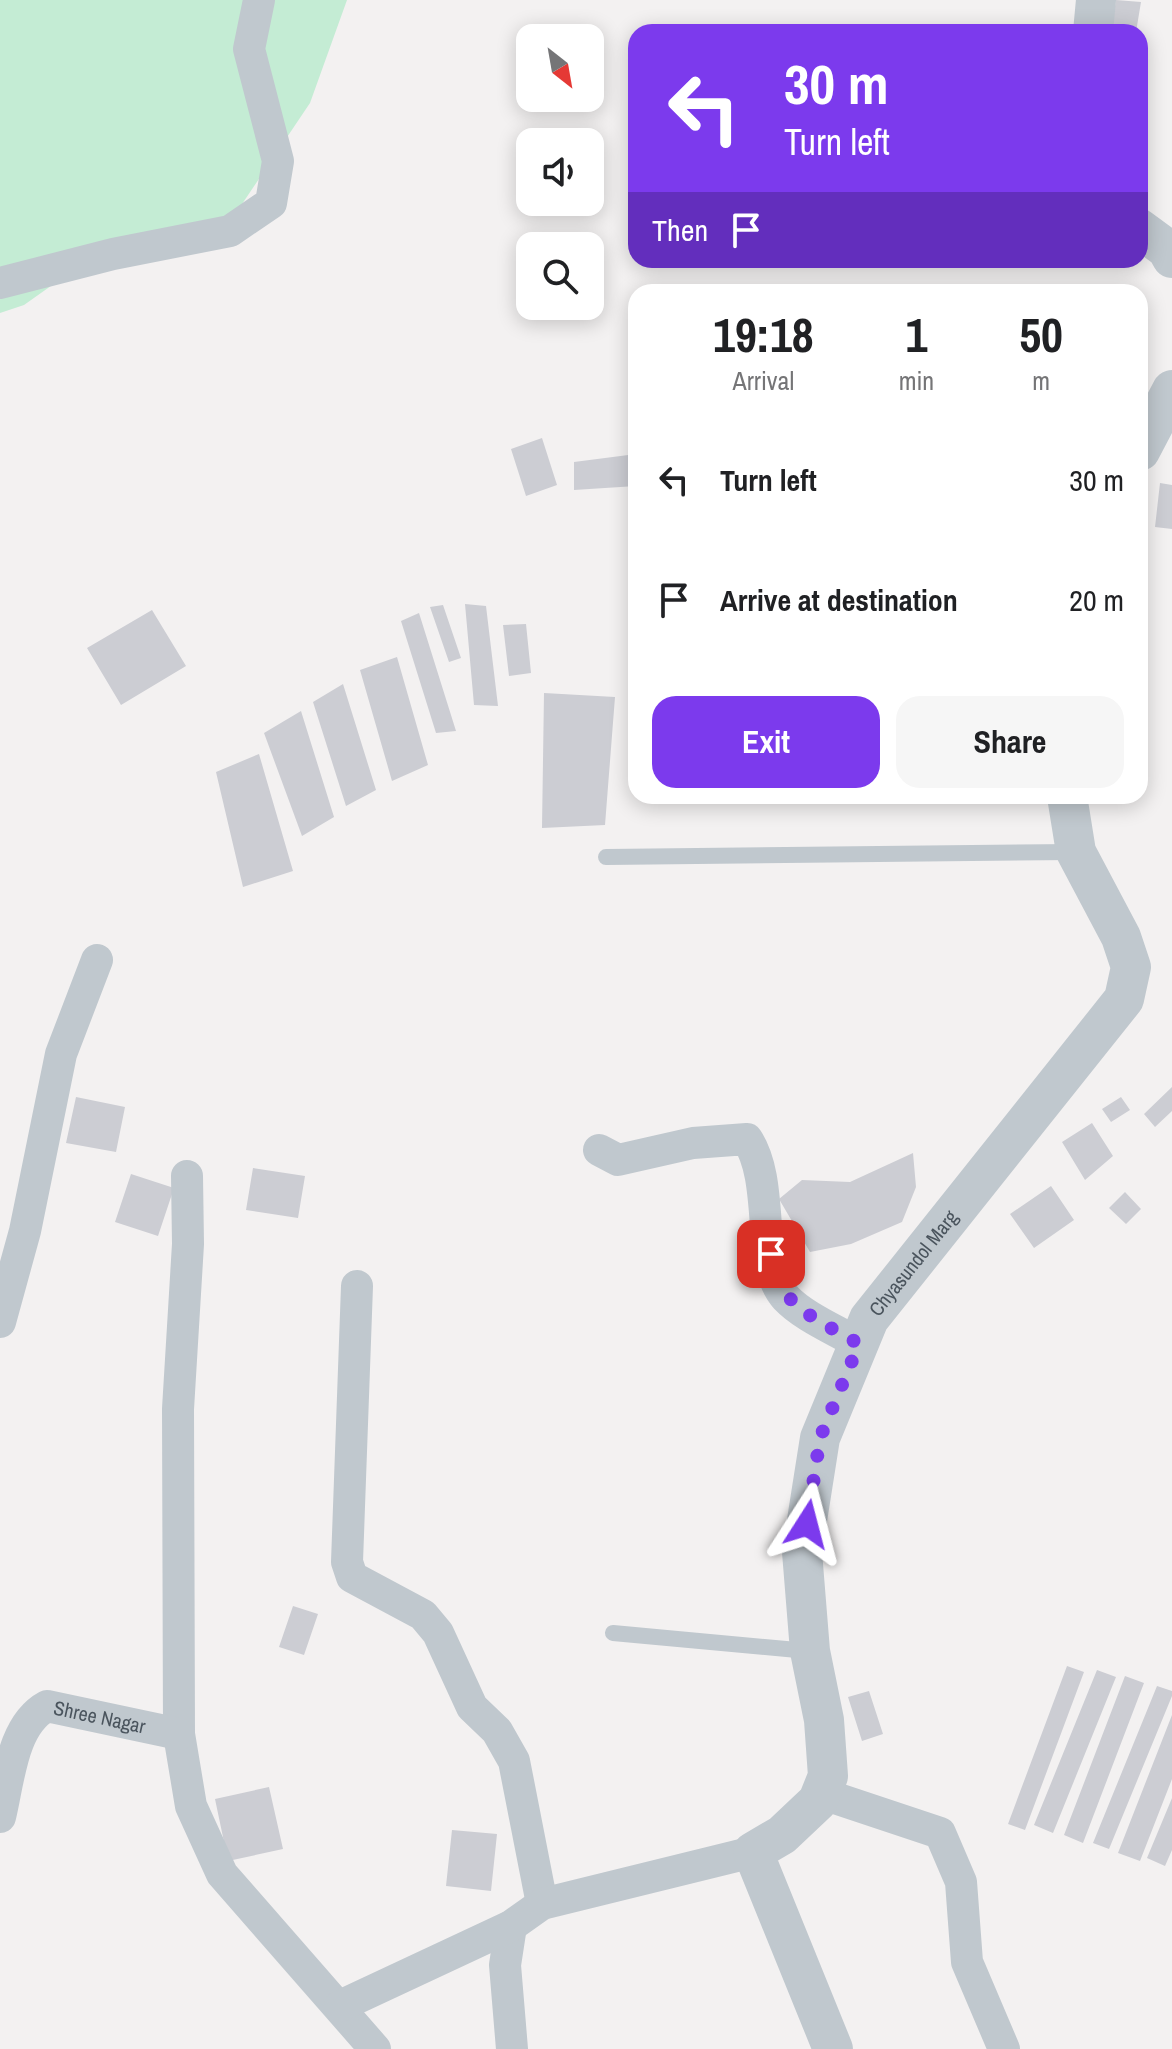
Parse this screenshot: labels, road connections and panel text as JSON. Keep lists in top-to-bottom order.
{
  "streets": {
    "street": ["Chyasundol Marg", "Shree Nagar"]
  },
  "north": "bottom right",
  "page": {
    "turn": ["30 m", "Turn left"],
    "then": "Then",
    "eta": [
      "19:18",
      "Arrival",
      "1",
      "min",
      "50",
      "m"
    ],
    "list": [
      {
        "name": "Turn left",
        "value": "30 m"
      },
      {
        "name": "Arrive at destination",
        "value": "20 m"
      }
    ],
    "buttons": ["Exit", "Share"]
  }
}
